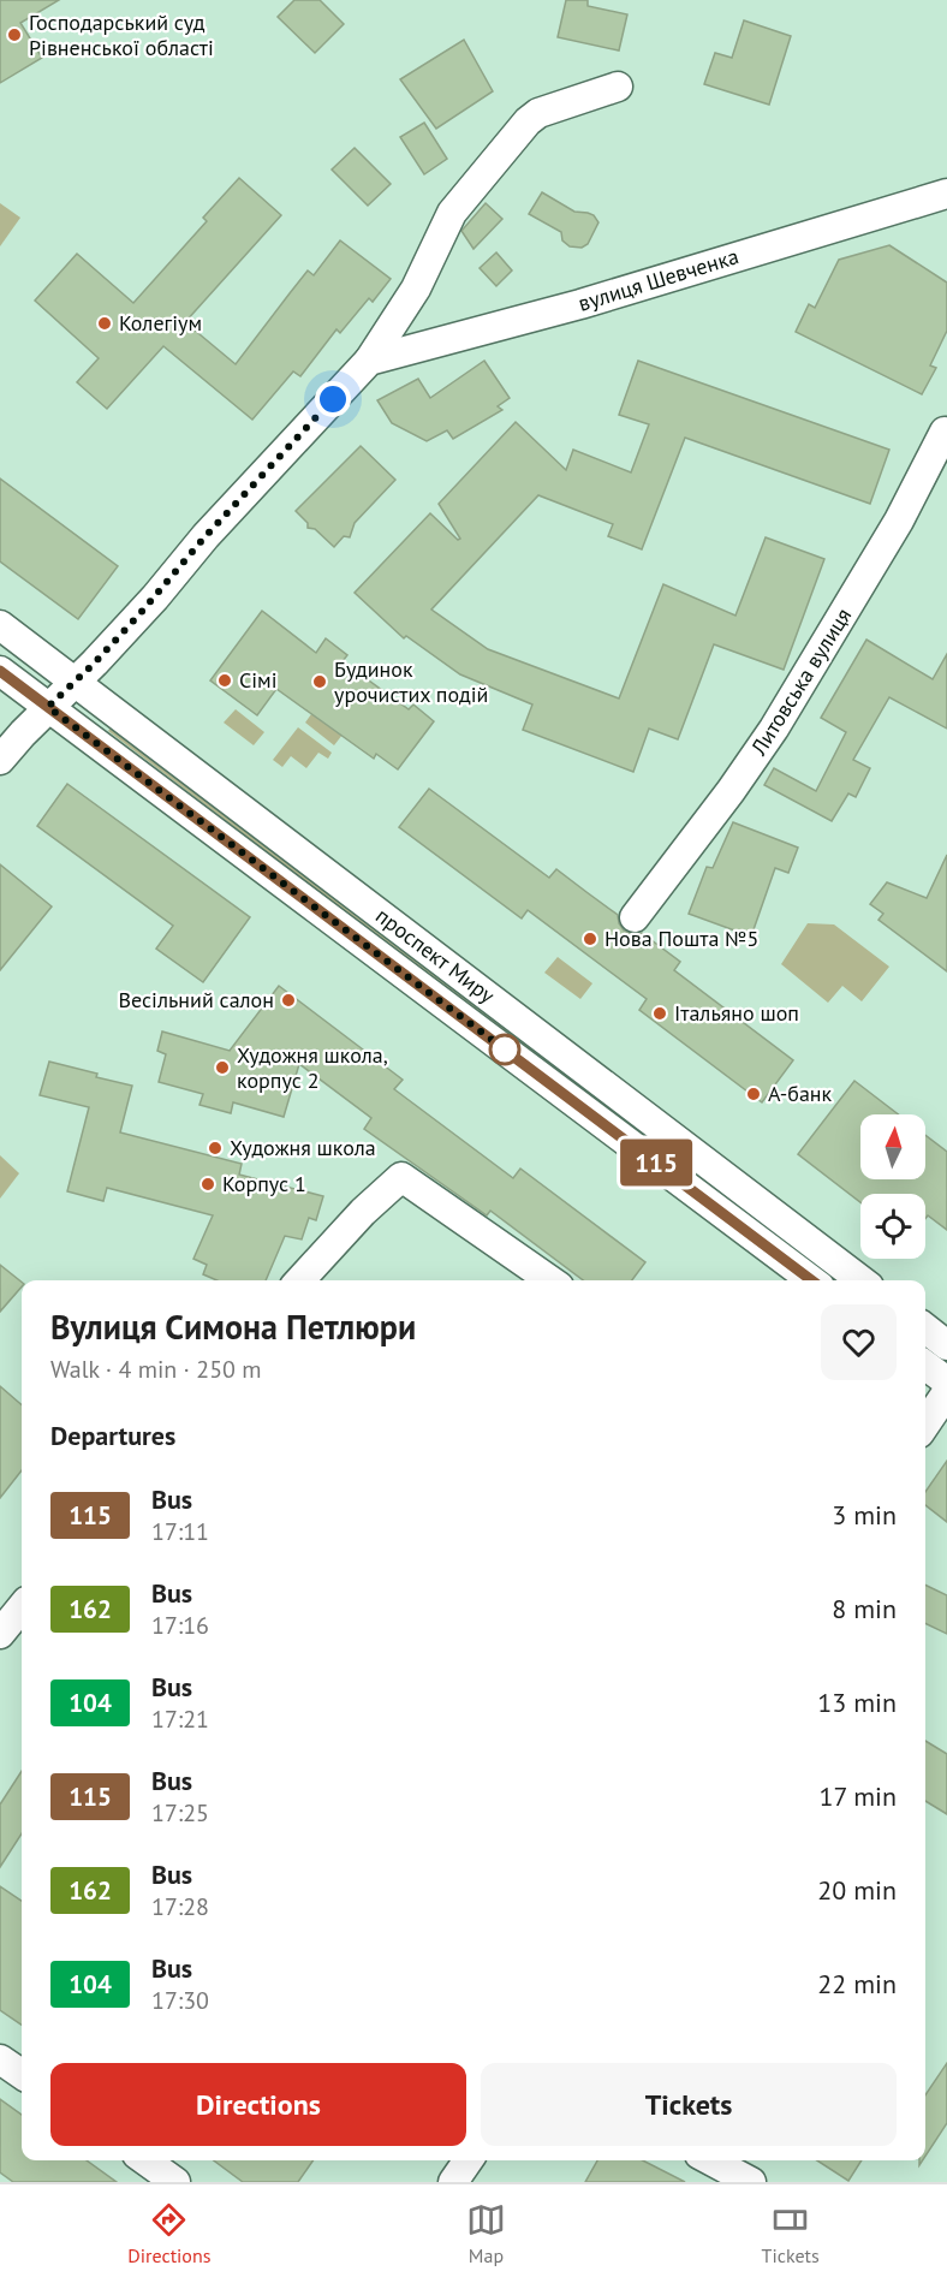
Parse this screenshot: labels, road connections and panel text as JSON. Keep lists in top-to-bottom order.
{
  "streets": {
    "street": ["вулиця Шевченка", "Литовська вулиця", "проспект Миру"]
  },
  "places": [
    "Господарський суд Рівненської області",
    "Колегіум",
    "Сімі",
    "Будинок урочистих подій",
    "Нова Пошта №5",
    "Весільний салон",
    "Італьяно шоп",
    "Художня школа, корпус 2",
    "А-банк",
    "Художня школа",
    "Корпус 1"
  ],
  "lines": ["bus line 115"],
  "north": "top",
  "page": {
    "on_map": "115",
    "heading": [
      ["Вулиця Симона Петлюри", "Walk · 4 min · 250 m"],
      "Departures"
    ],
    "list": [
      {
        "mark": "115",
        "name": "Bus",
        "note": "17:11",
        "value": "3 min"
      },
      {
        "mark": "162",
        "name": "Bus",
        "note": "17:16",
        "value": "8 min"
      },
      {
        "mark": "104",
        "name": "Bus",
        "note": "17:21",
        "value": "13 min"
      },
      {
        "mark": "115",
        "name": "Bus",
        "note": "17:25",
        "value": "17 min"
      },
      {
        "mark": "162",
        "name": "Bus",
        "note": "17:28",
        "value": "20 min"
      },
      {
        "mark": "104",
        "name": "Bus",
        "note": "17:30",
        "value": "22 min"
      }
    ],
    "buttons": ["Directions", "Tickets"],
    "tabs": ["Directions", "Map", "Tickets"]
  }
}
